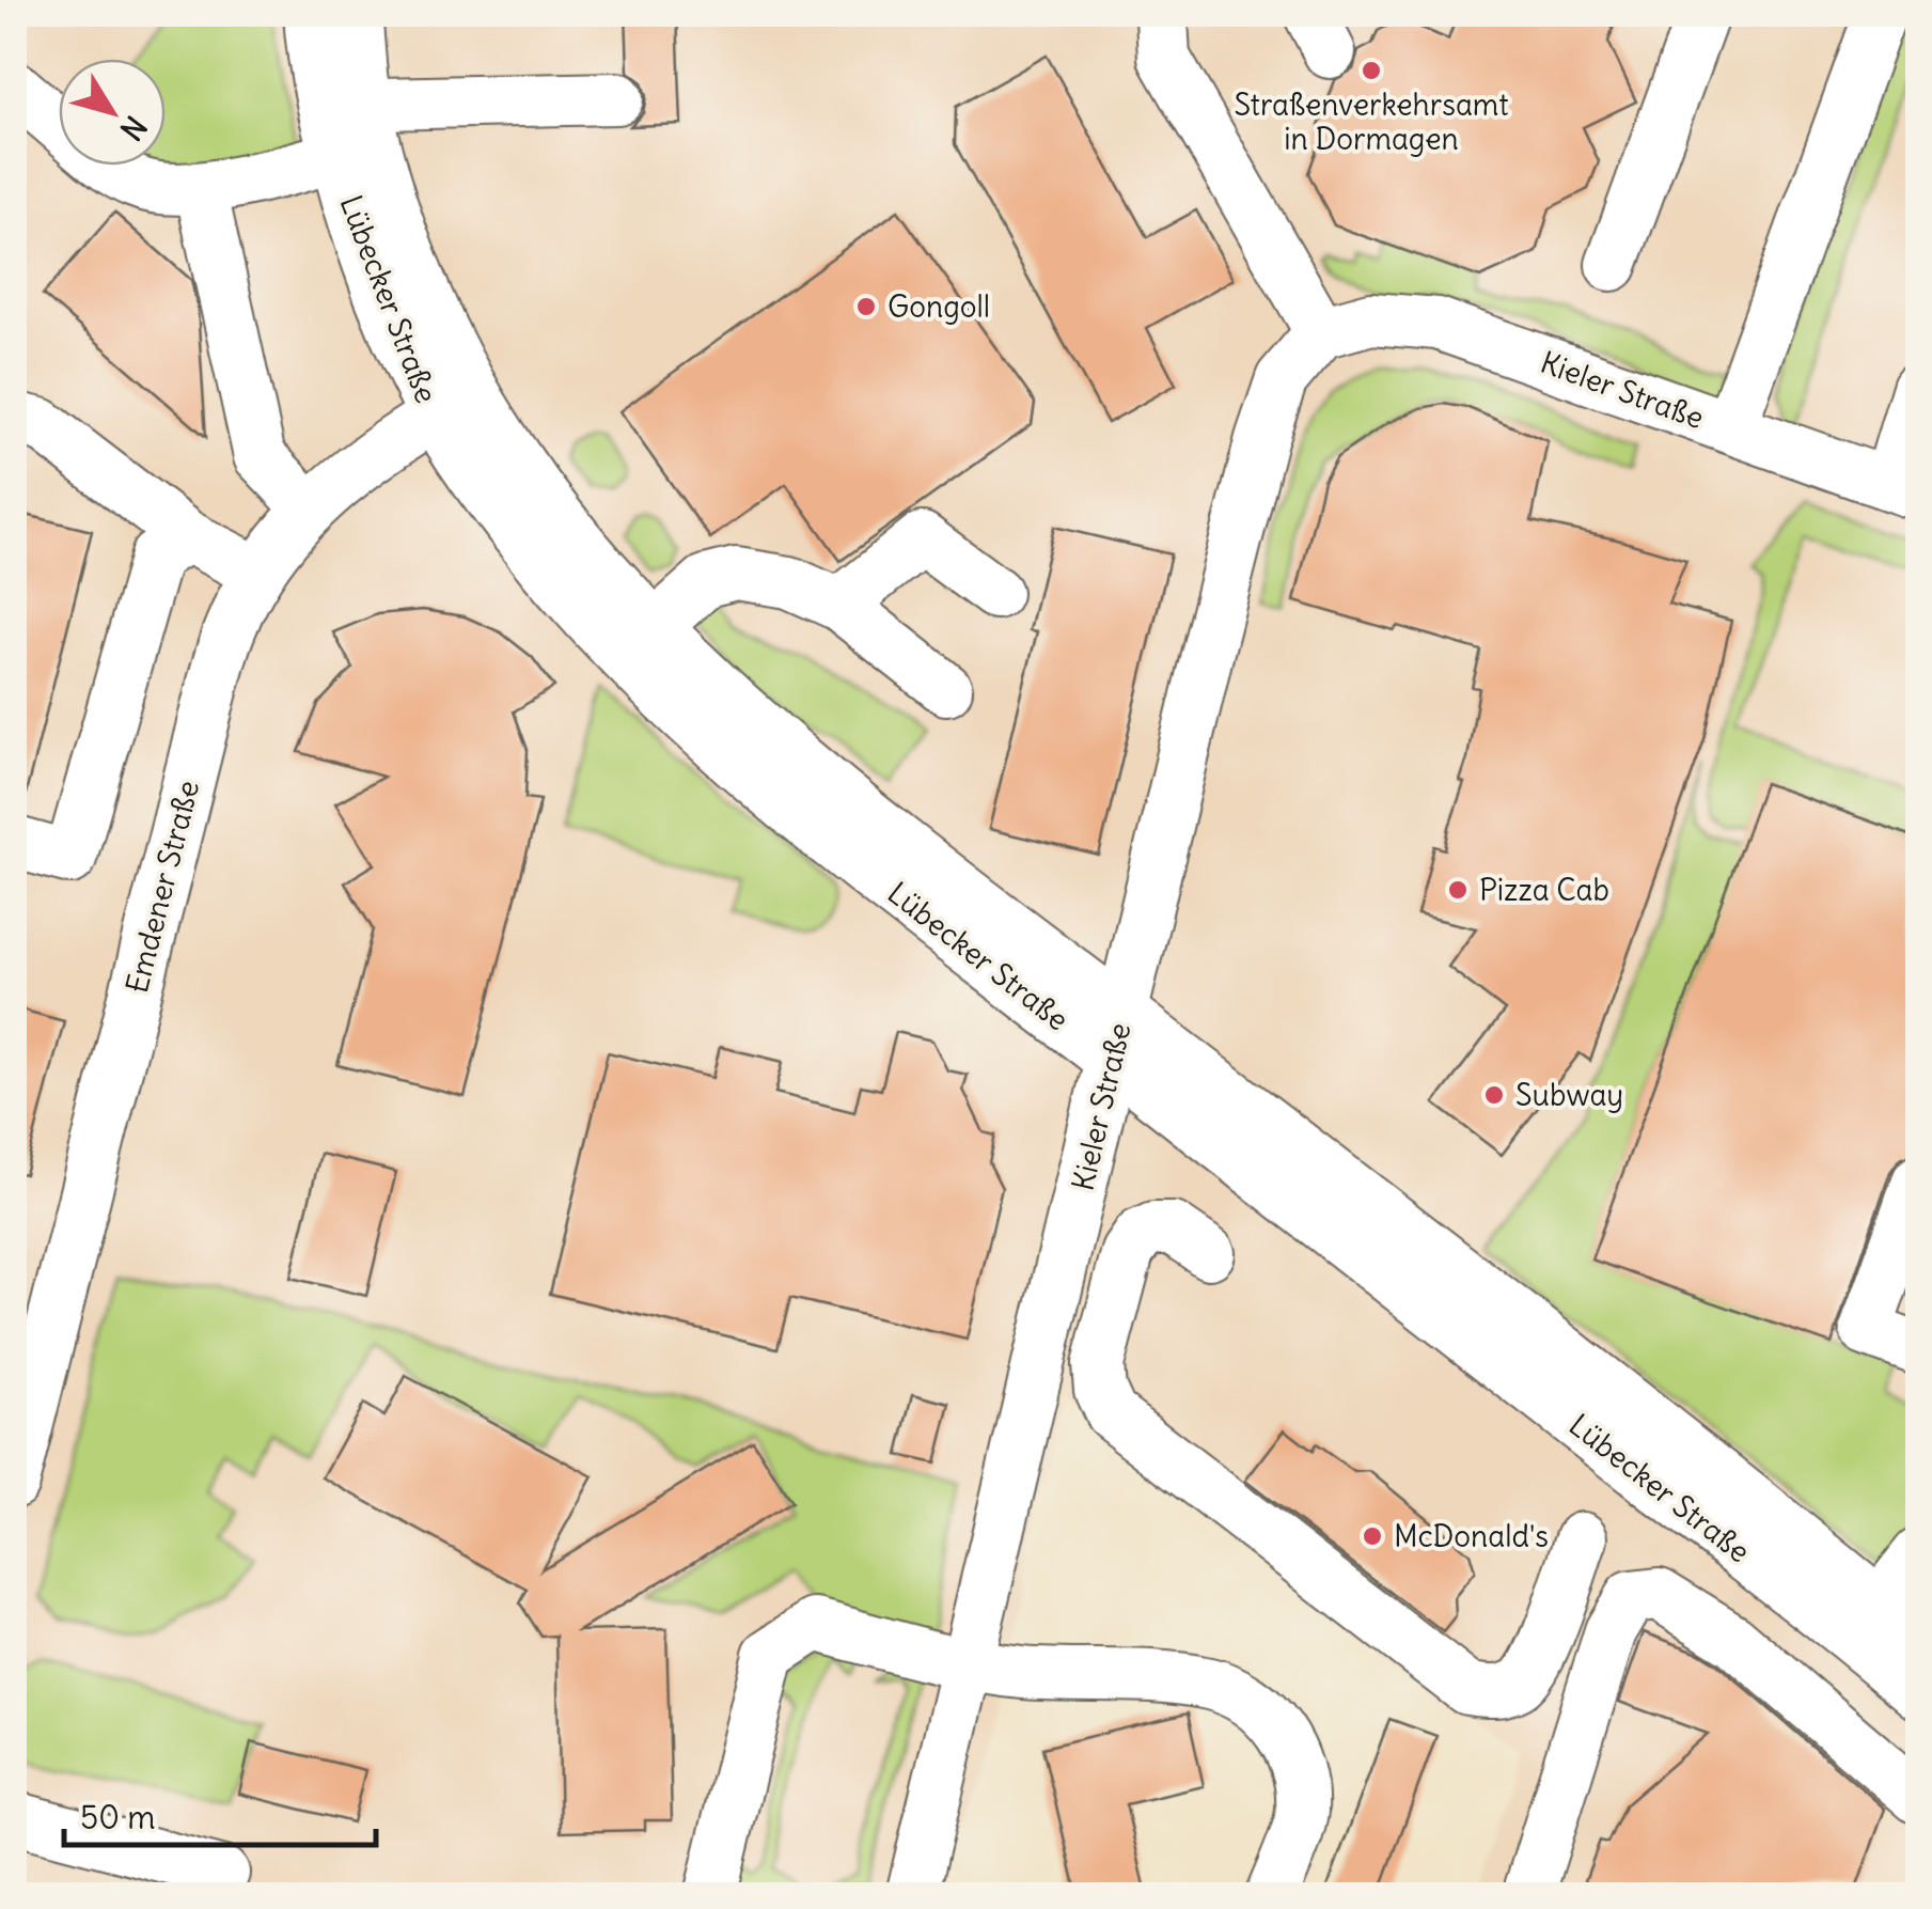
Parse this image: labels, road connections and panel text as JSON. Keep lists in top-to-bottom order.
{
  "streets": {
    "street": ["Lübecker Straße", "Kieler Straße", "Emdener Straße"]
  },
  "crossings": [
    ["Lübecker Straße", "Kieler Straße"],
    ["Lübecker Straße", "Emdener Straße"]
  ],
  "places": [
    "Straßenverkehrsamt in Dormagen",
    "Gongoll",
    "Pizza Cab",
    "Subway",
    "McDonald's"
  ],
  "scale_bar": "50 m",
  "north": "bottom right"
}
